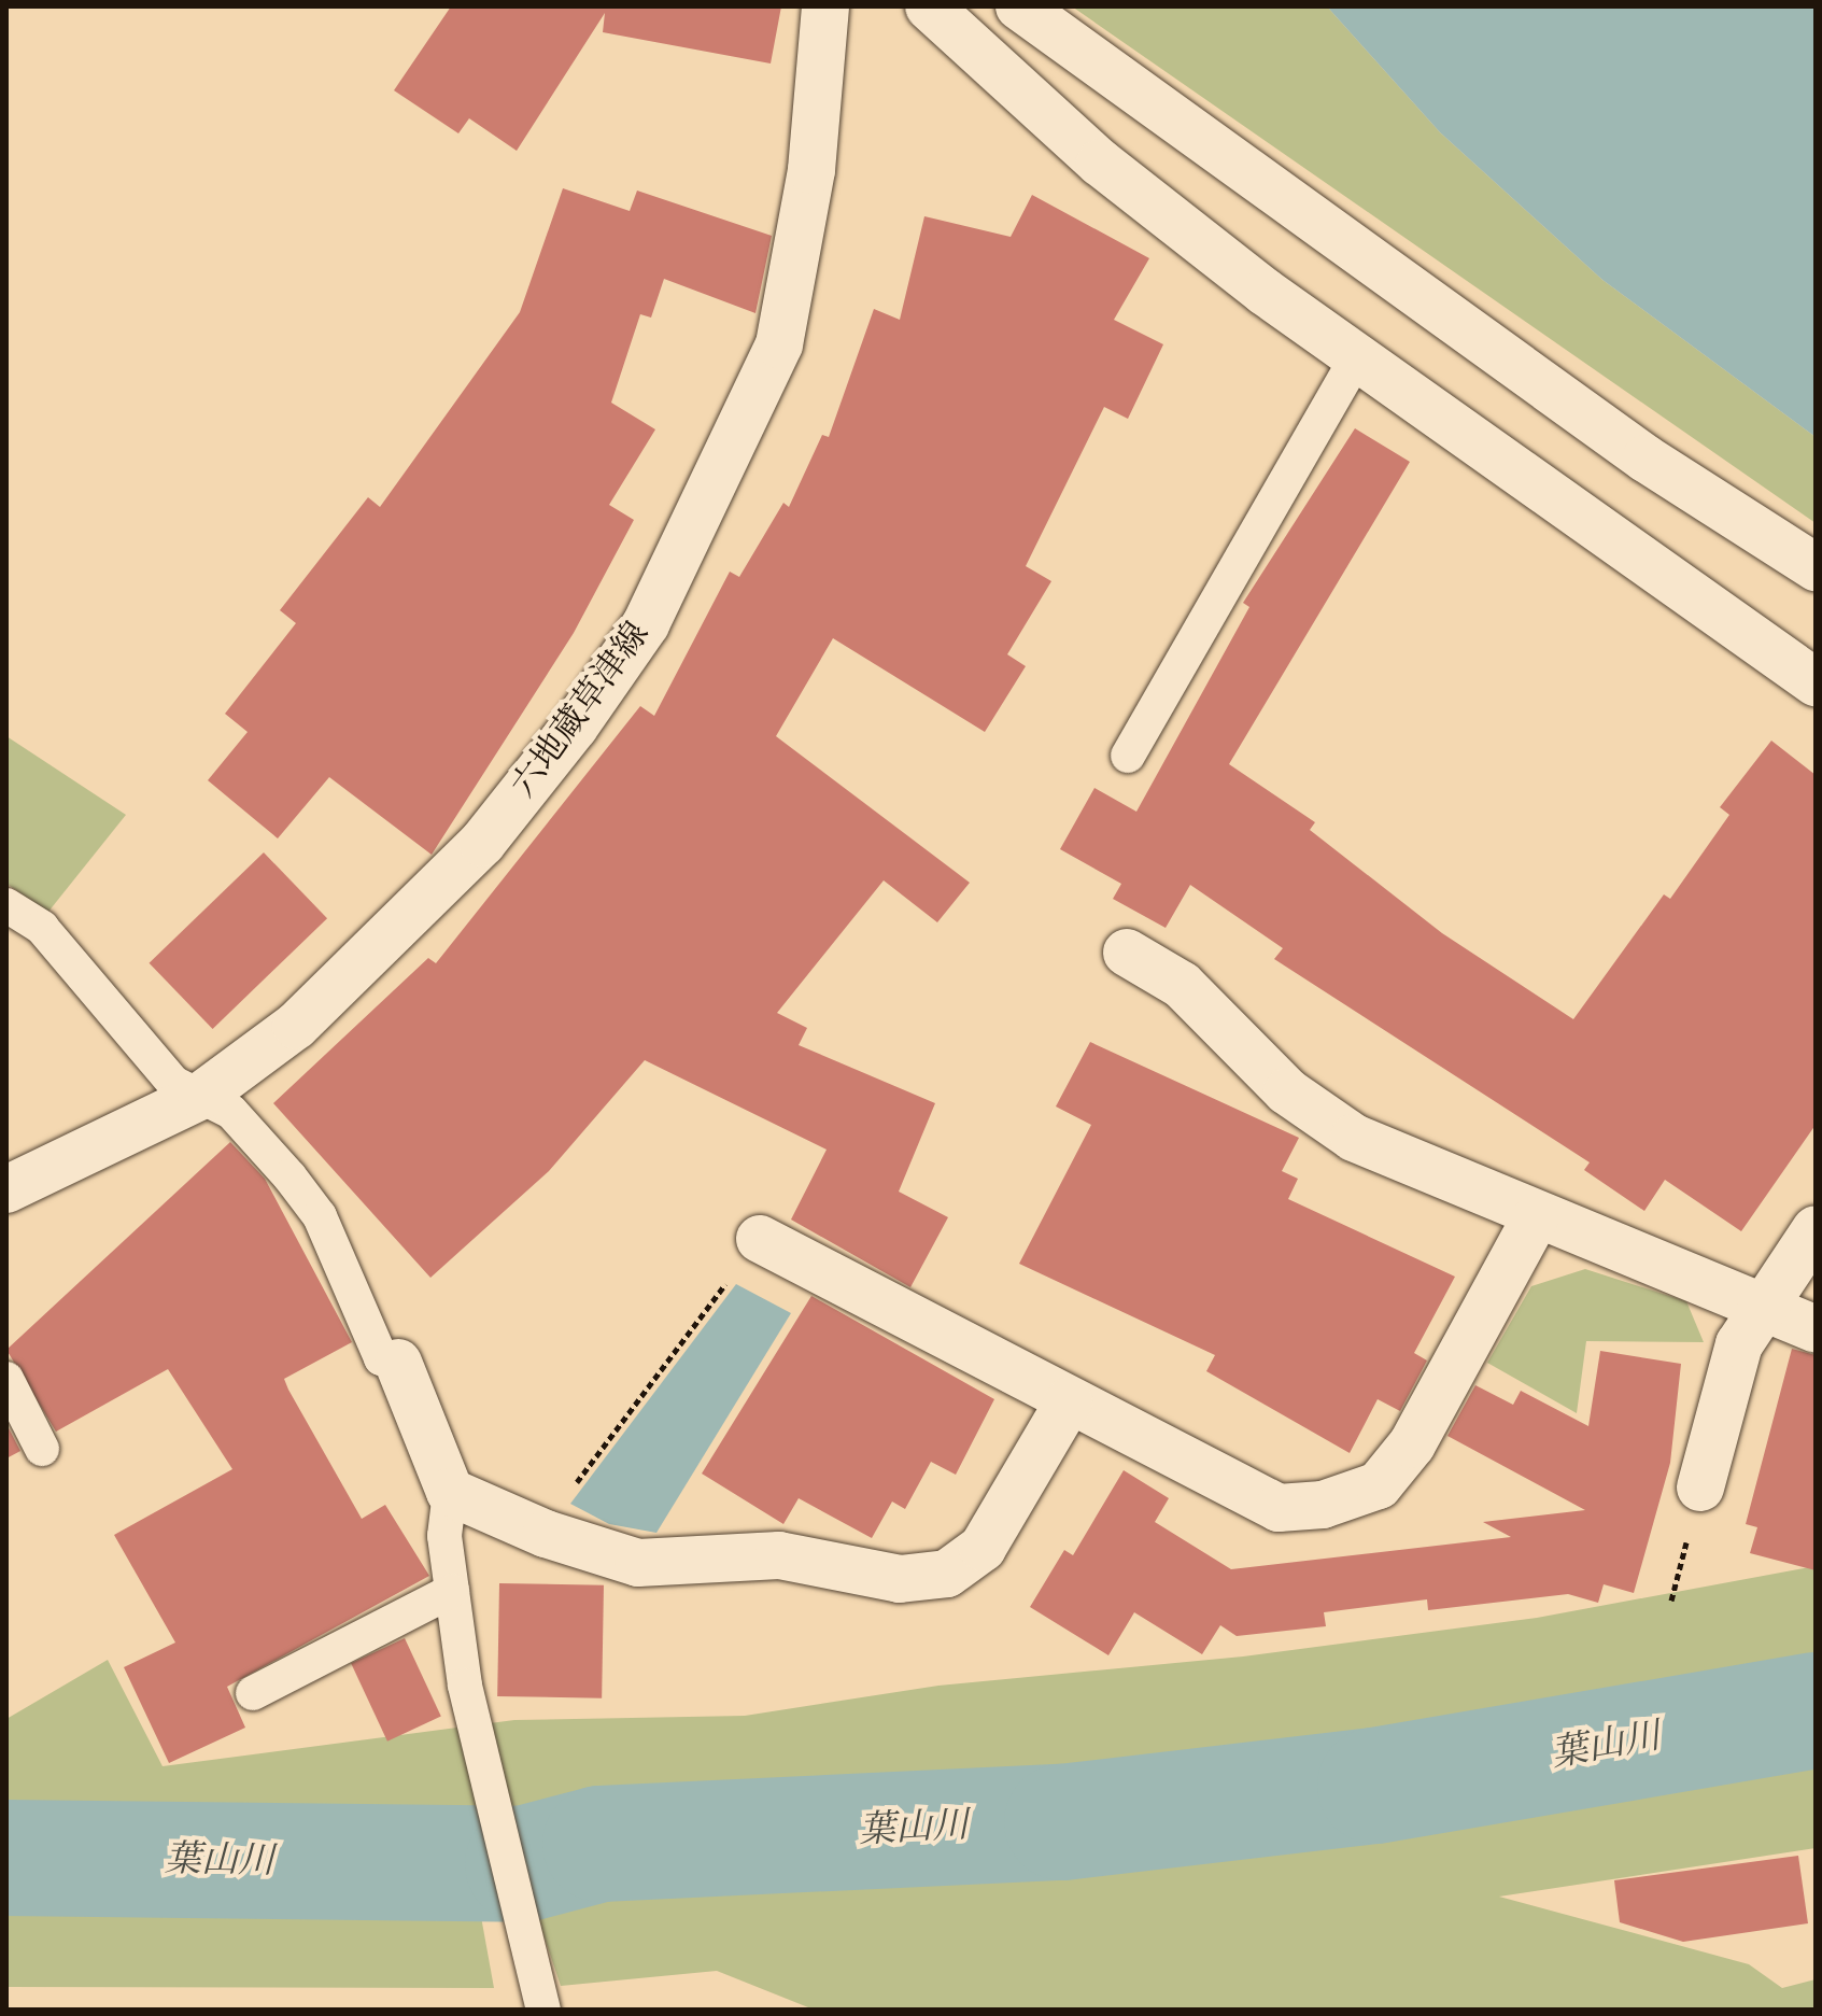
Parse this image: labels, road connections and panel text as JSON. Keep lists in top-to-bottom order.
{
  "streets": {
    "street": ["六地蔵草津線"]
  },
  "water": ["葉山川"]
}
